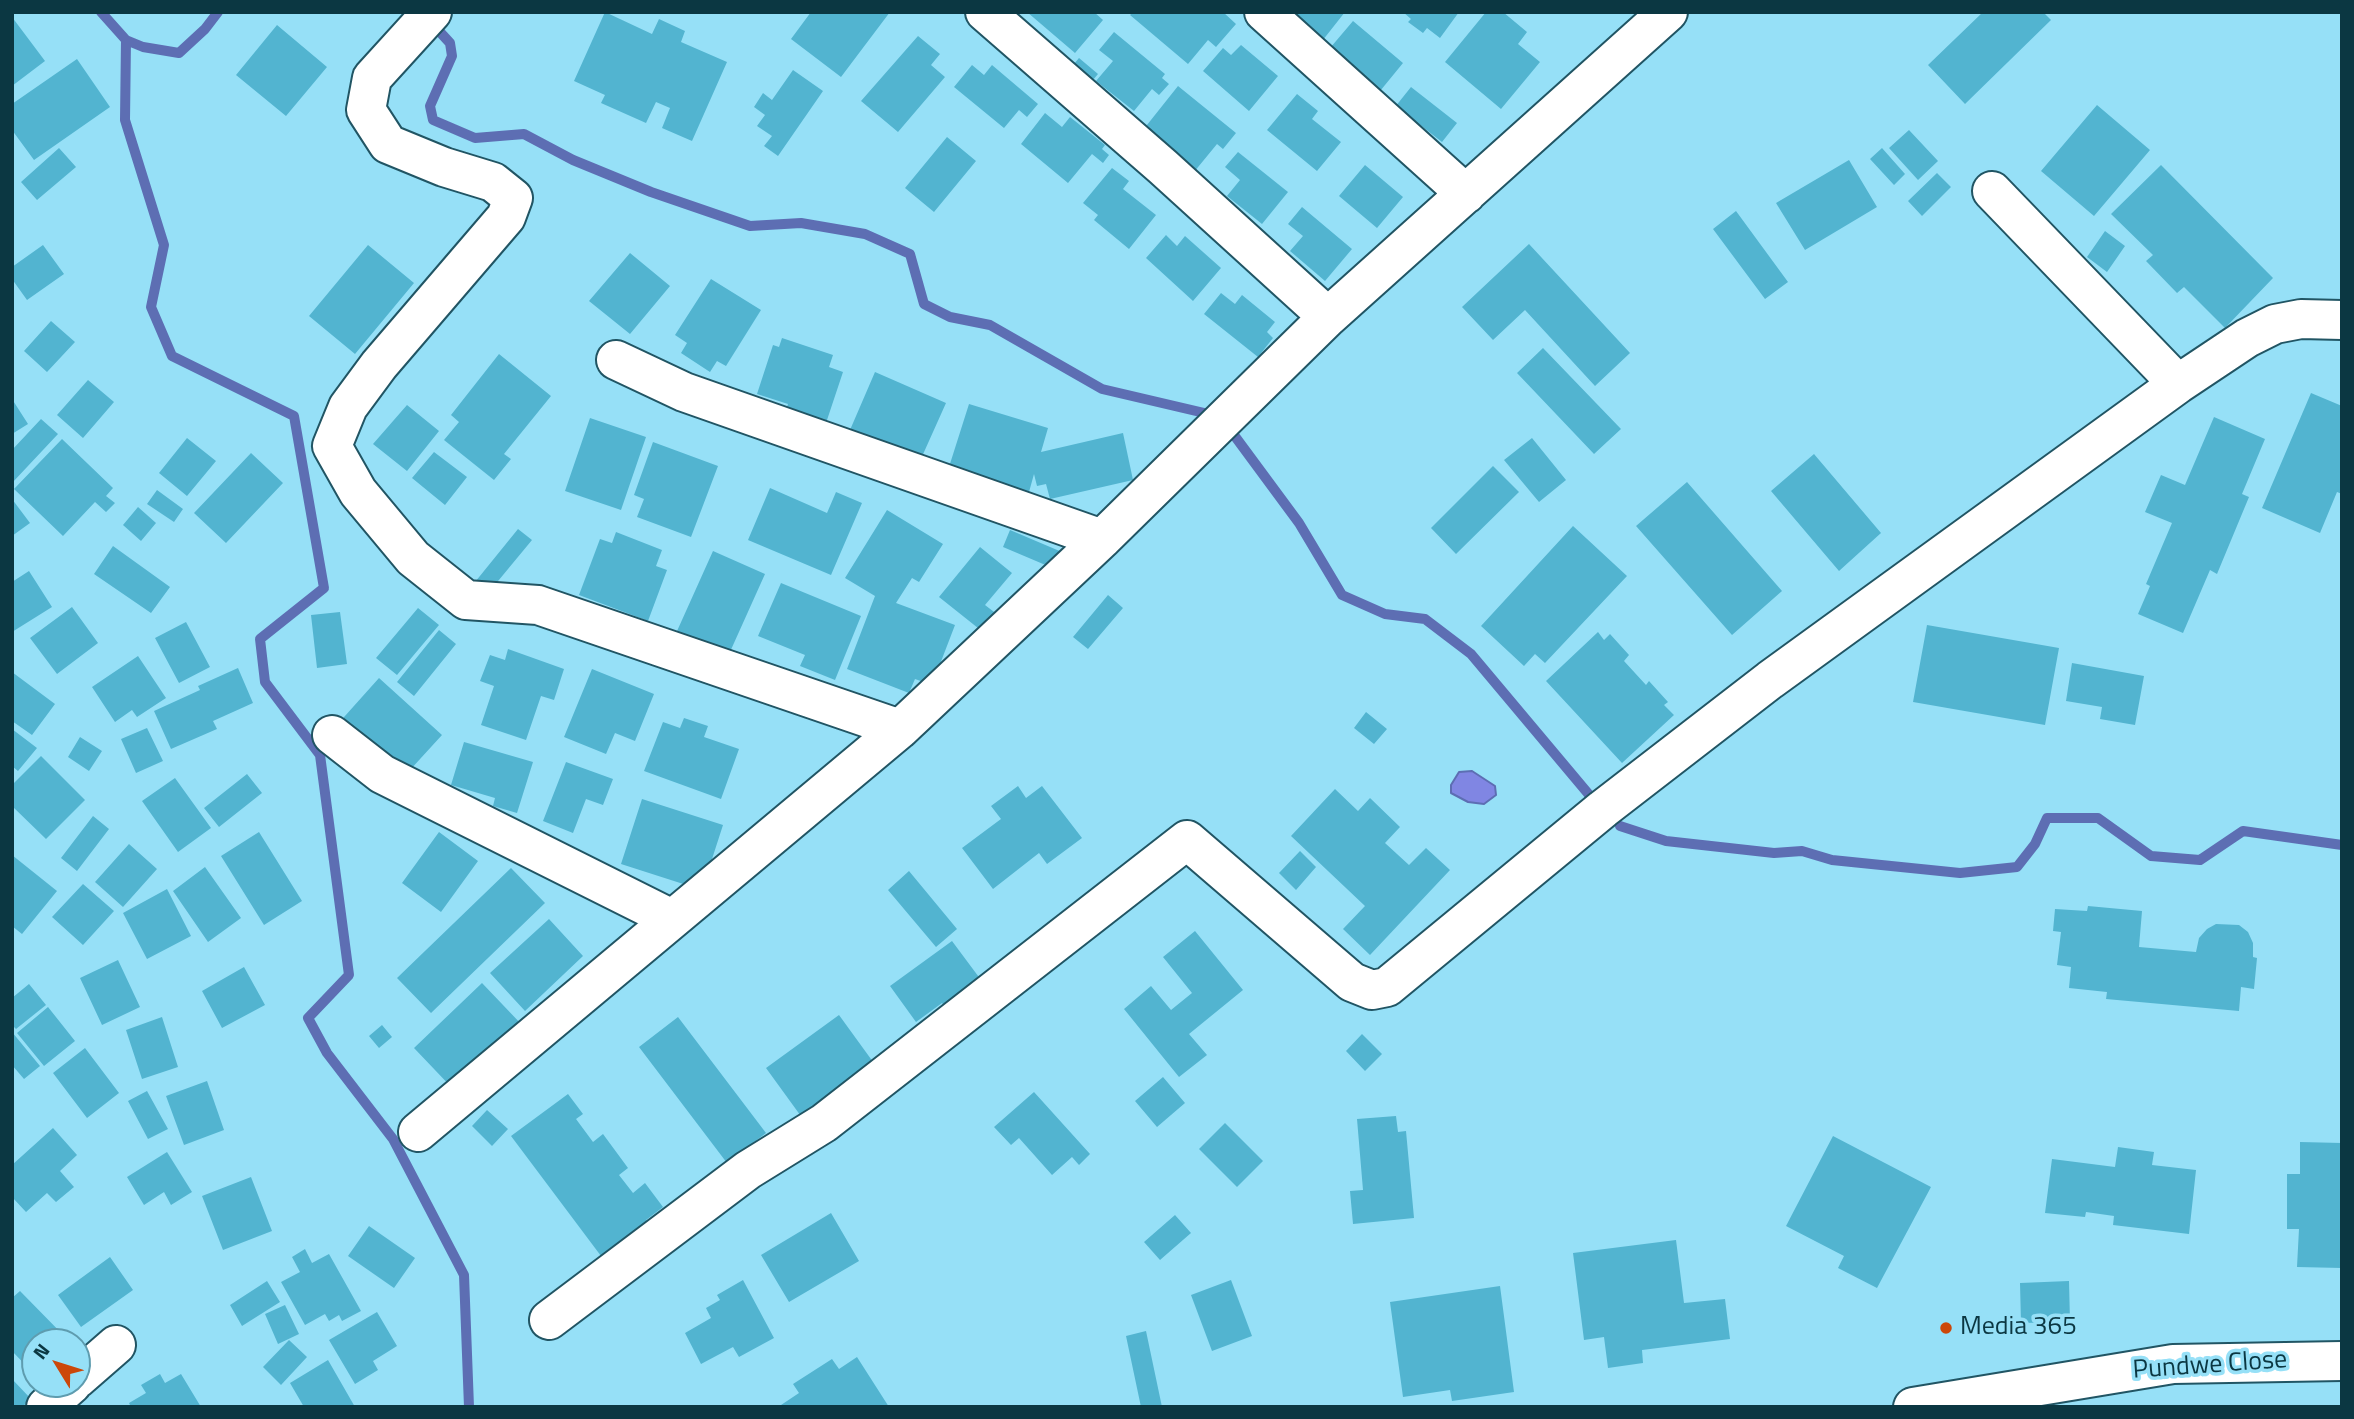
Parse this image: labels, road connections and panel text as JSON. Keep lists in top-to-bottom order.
{
  "streets": {
    "street": ["Pundwe Close"]
  },
  "places": ["Media 365"],
  "north": "top left"
}
